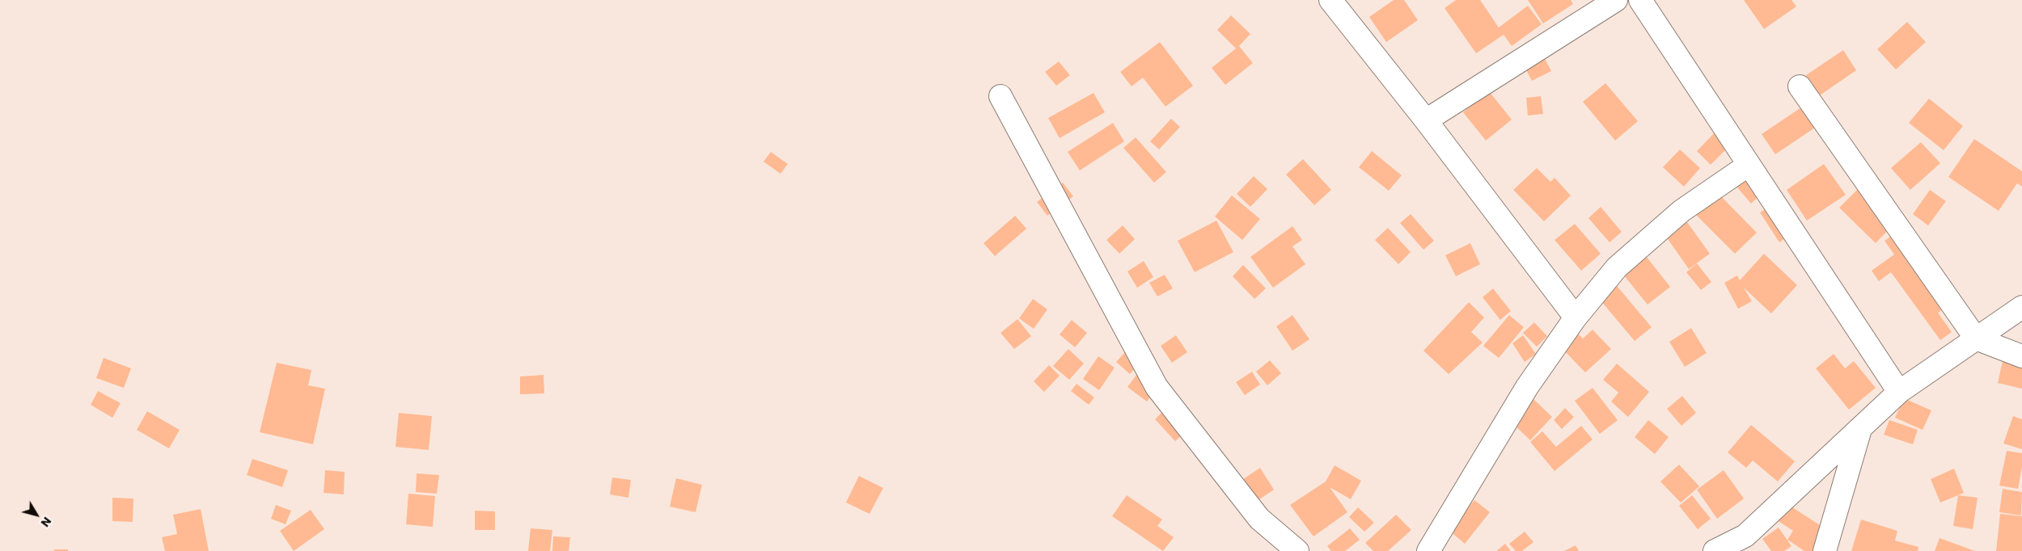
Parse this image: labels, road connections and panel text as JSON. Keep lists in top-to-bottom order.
{
  "north": "bottom right"
}
